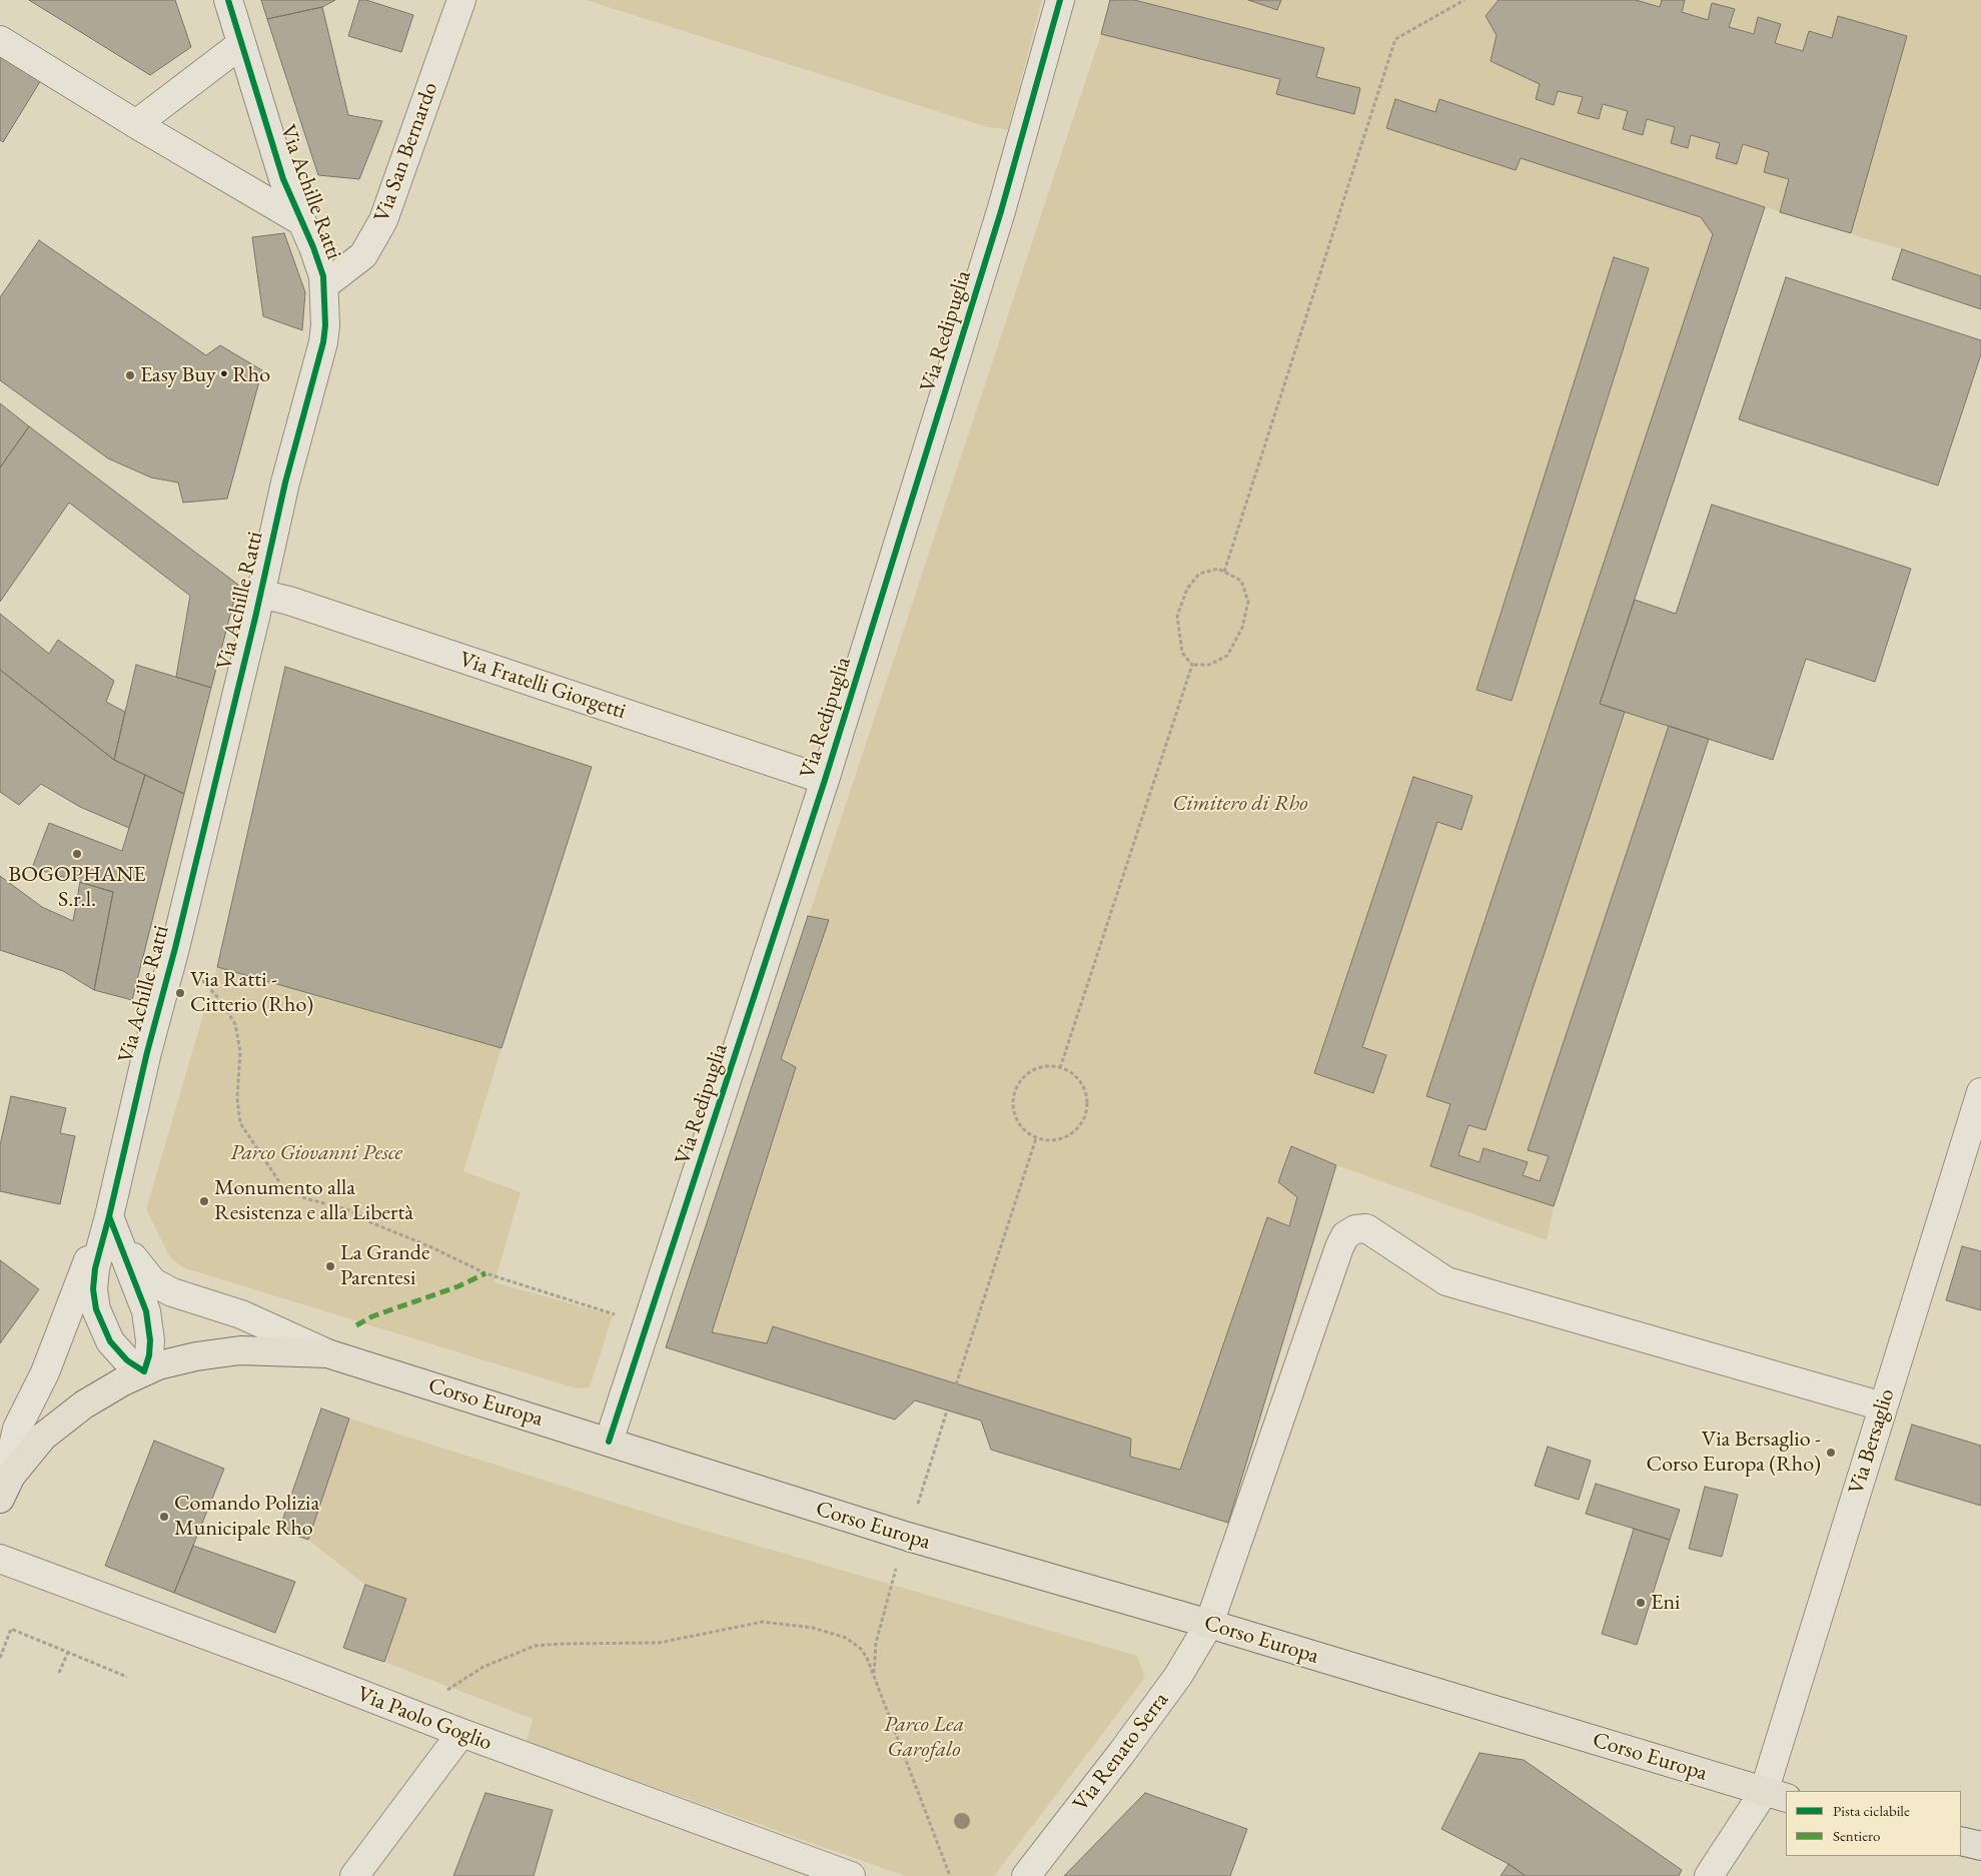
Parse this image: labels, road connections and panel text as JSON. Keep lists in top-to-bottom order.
{
  "streets": {
    "main road": ["Corso Europa"],
    "street": [
      "Via San Bernardo",
      "Via Achille Ratti",
      "Via Redipuglia",
      "Via Fratelli Giorgetti",
      "Via Bersaglio",
      "Via Paolo Goglio",
      "Via Renato Serra"
    ]
  },
  "crossings": [
    ["Via San Bernardo", "Via Achille Ratti"],
    ["Via Achille Ratti", "Via Fratelli Giorgetti"],
    ["Via Achille Ratti", "Corso Europa"],
    ["Via Redipuglia", "Via Fratelli Giorgetti"],
    ["Via Redipuglia", "Corso Europa"],
    ["Corso Europa", "Via Bersaglio"],
    ["Corso Europa", "Via Renato Serra"],
    ["Via Bersaglio", "Via Renato Serra"]
  ],
  "parks": ["Cimitero di Rho", "Parco Giovanni Pesce", "Parco Lea Garofalo"],
  "places": [
    "Easy Buy • Rho",
    "BOGOPHANE S.r.l.",
    "Via Ratti - Citterio (Rho)",
    "Monumento alla Resistenza e alla Libertà",
    "La Grande Parentesi",
    "Via Bersaglio - Corso Europa (Rho)",
    "Comando Polizia Municipale Rho",
    "Eni"
  ],
  "legend": ["Pista ciclabile", "Sentiero"]
}
